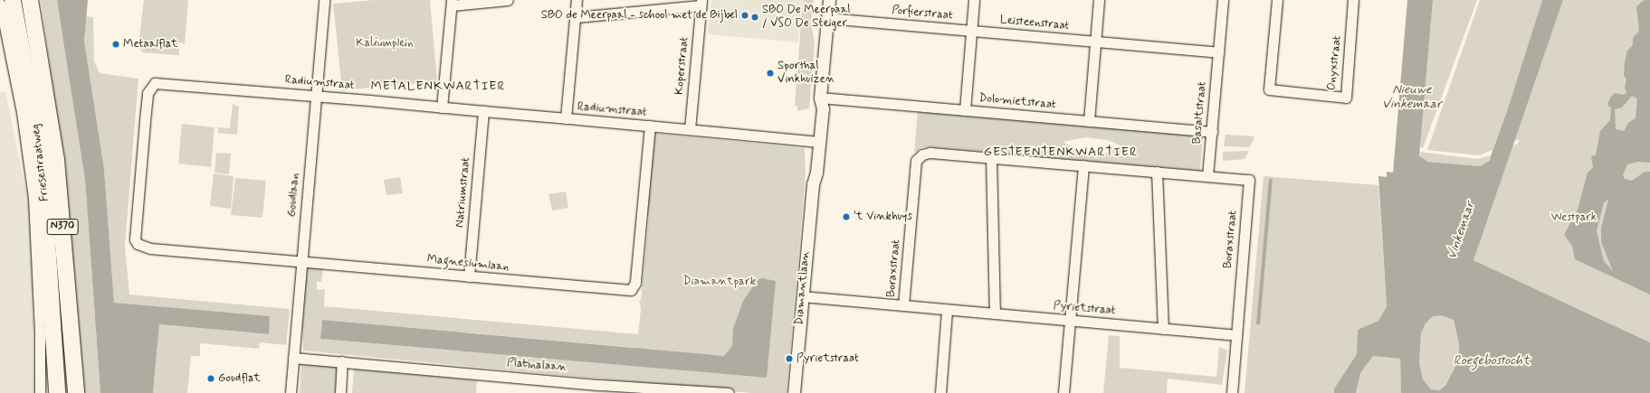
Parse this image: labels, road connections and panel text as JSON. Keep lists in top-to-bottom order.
{
  "streets": {
    "highway": ["Friesestraatweg", "N370"],
    "street": [
      "Porfierstraat",
      "Leisteenstraat",
      "Onyxstraat",
      "Koperstraat",
      "Radiumstraat",
      "Dolomietstraat",
      "Basaltstraat",
      "Natriumstraat",
      "Goudlaan",
      "Boraxstraat",
      "Magnesiumlaan",
      "Diamantlaan",
      "Pyrietstraat",
      "Platinalaan"
    ]
  },
  "crossings": [
    ["Porfierstraat", "Leisteenstraat"],
    ["Porfierstraat", "Diamantlaan"],
    ["Koperstraat", "Radiumstraat"],
    ["Radiumstraat", "Natriumstraat"],
    ["Radiumstraat", "Goudlaan"],
    ["Radiumstraat", "Magnesiumlaan"],
    ["Radiumstraat", "Diamantlaan"],
    ["Dolomietstraat", "Basaltstraat"],
    ["Dolomietstraat", "Diamantlaan"],
    ["Basaltstraat", "Boraxstraat"],
    ["Natriumstraat", "Magnesiumlaan"],
    ["Goudlaan", "Magnesiumlaan"],
    ["Goudlaan", "Platinalaan"],
    ["Boraxstraat", "Pyrietstraat"],
    ["Diamantlaan", "Pyrietstraat"]
  ],
  "districts": ["METALENKWARTIER", "GESTEENTENKWARTIER"],
  "water": ["Nieuwe Vinkemaar", "Vinkemaar", "Roegebostocht"],
  "parks": ["Kaliumplein", "Westpark", "Diamantpark"],
  "places": [
    "SBO de Meerpaal - school met de Bijbel",
    "SBO De Meerpaal / VSO De Steiger",
    "Metaalflat",
    "Sporthal Vinkhuizen",
    "'t Vinkhuys",
    "Pyrietstraat",
    "Goudflat"
  ]
}
